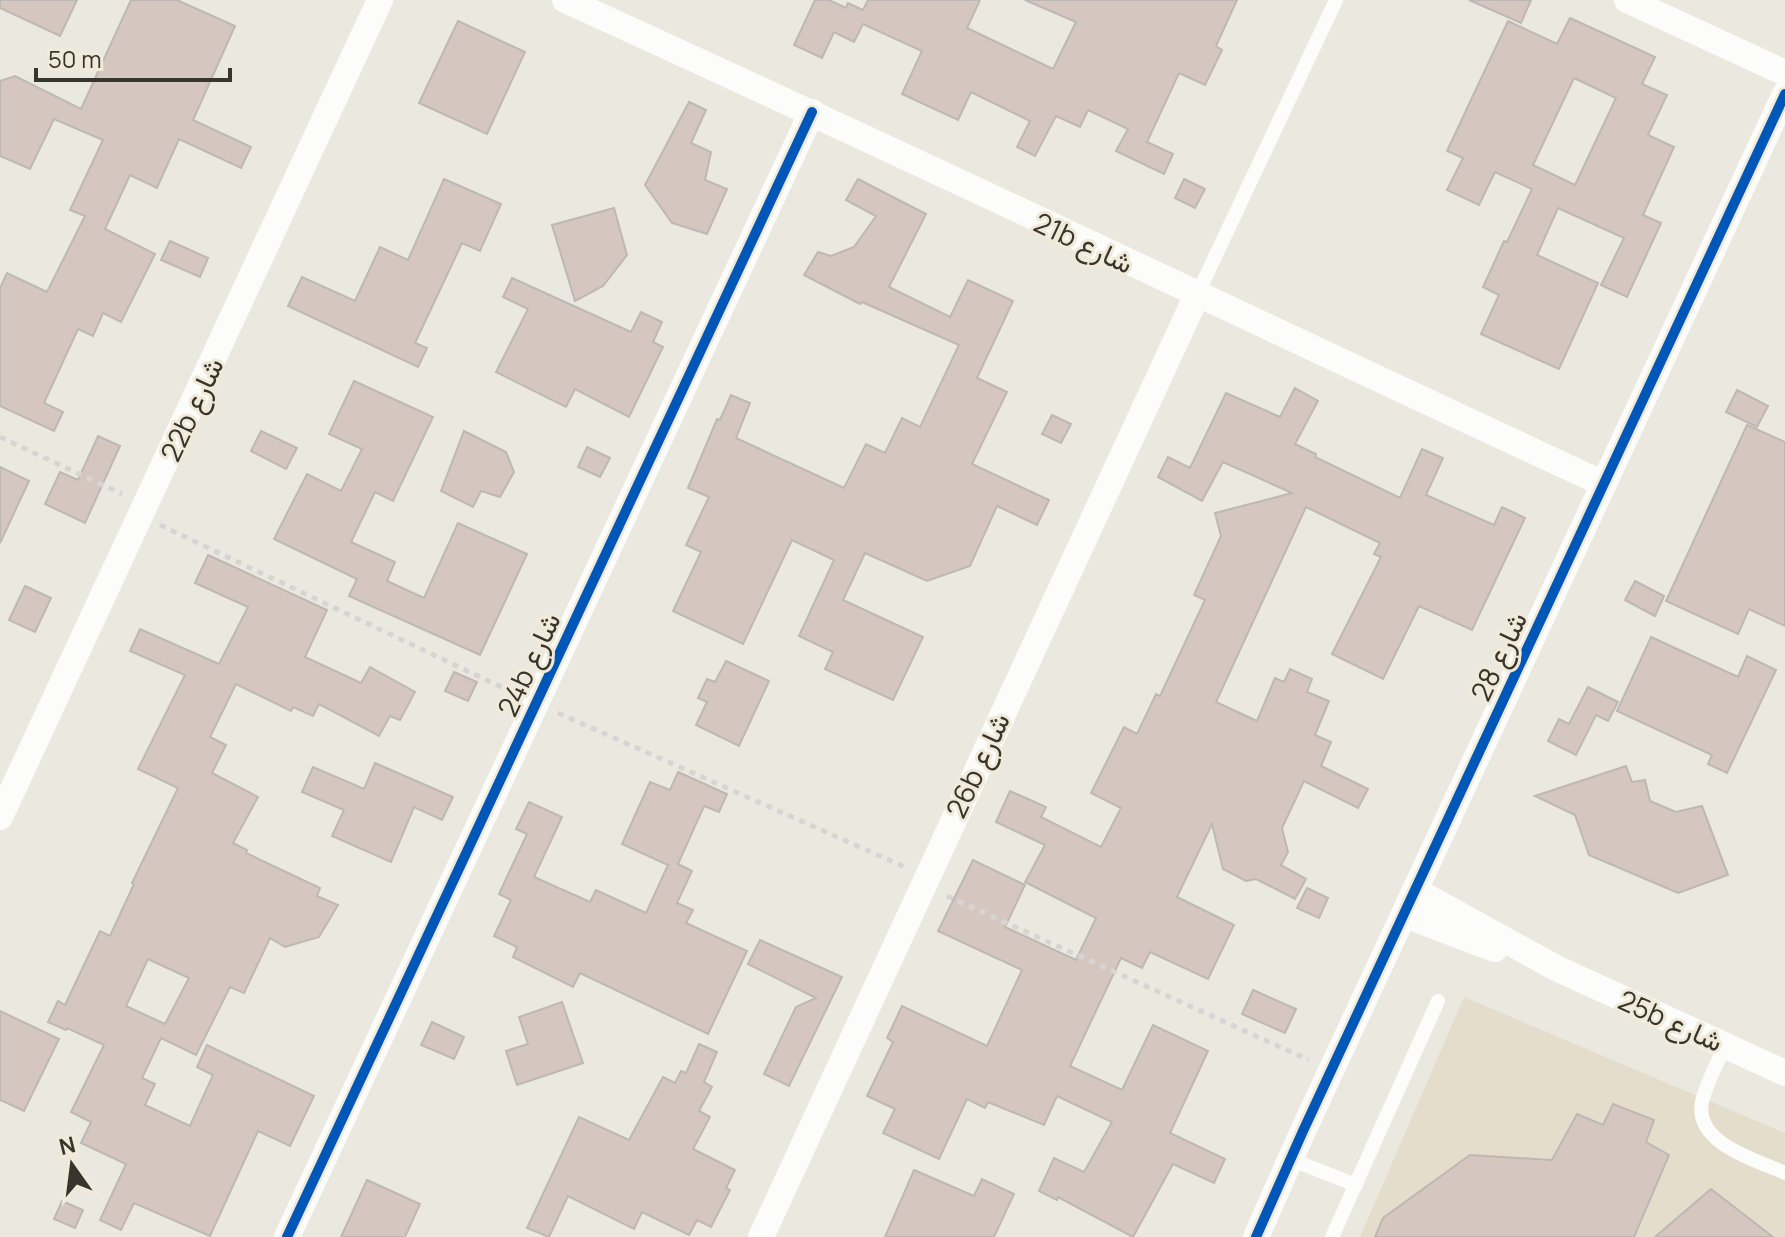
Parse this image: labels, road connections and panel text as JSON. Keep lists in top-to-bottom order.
{
  "streets": {
    "street": [
      "21b شارع",
      "22b شارع",
      "شارع 28",
      "24b شارع",
      "26b شارع",
      "25b شارع"
    ]
  },
  "crossings": [
    ["21b شارع", "شارع 28"],
    ["21b شارع", "24b شارع"],
    ["21b شارع", "26b شارع"],
    ["شارع 28", "25b شارع"]
  ],
  "scale_bar": "50 m",
  "north": "top"
}
